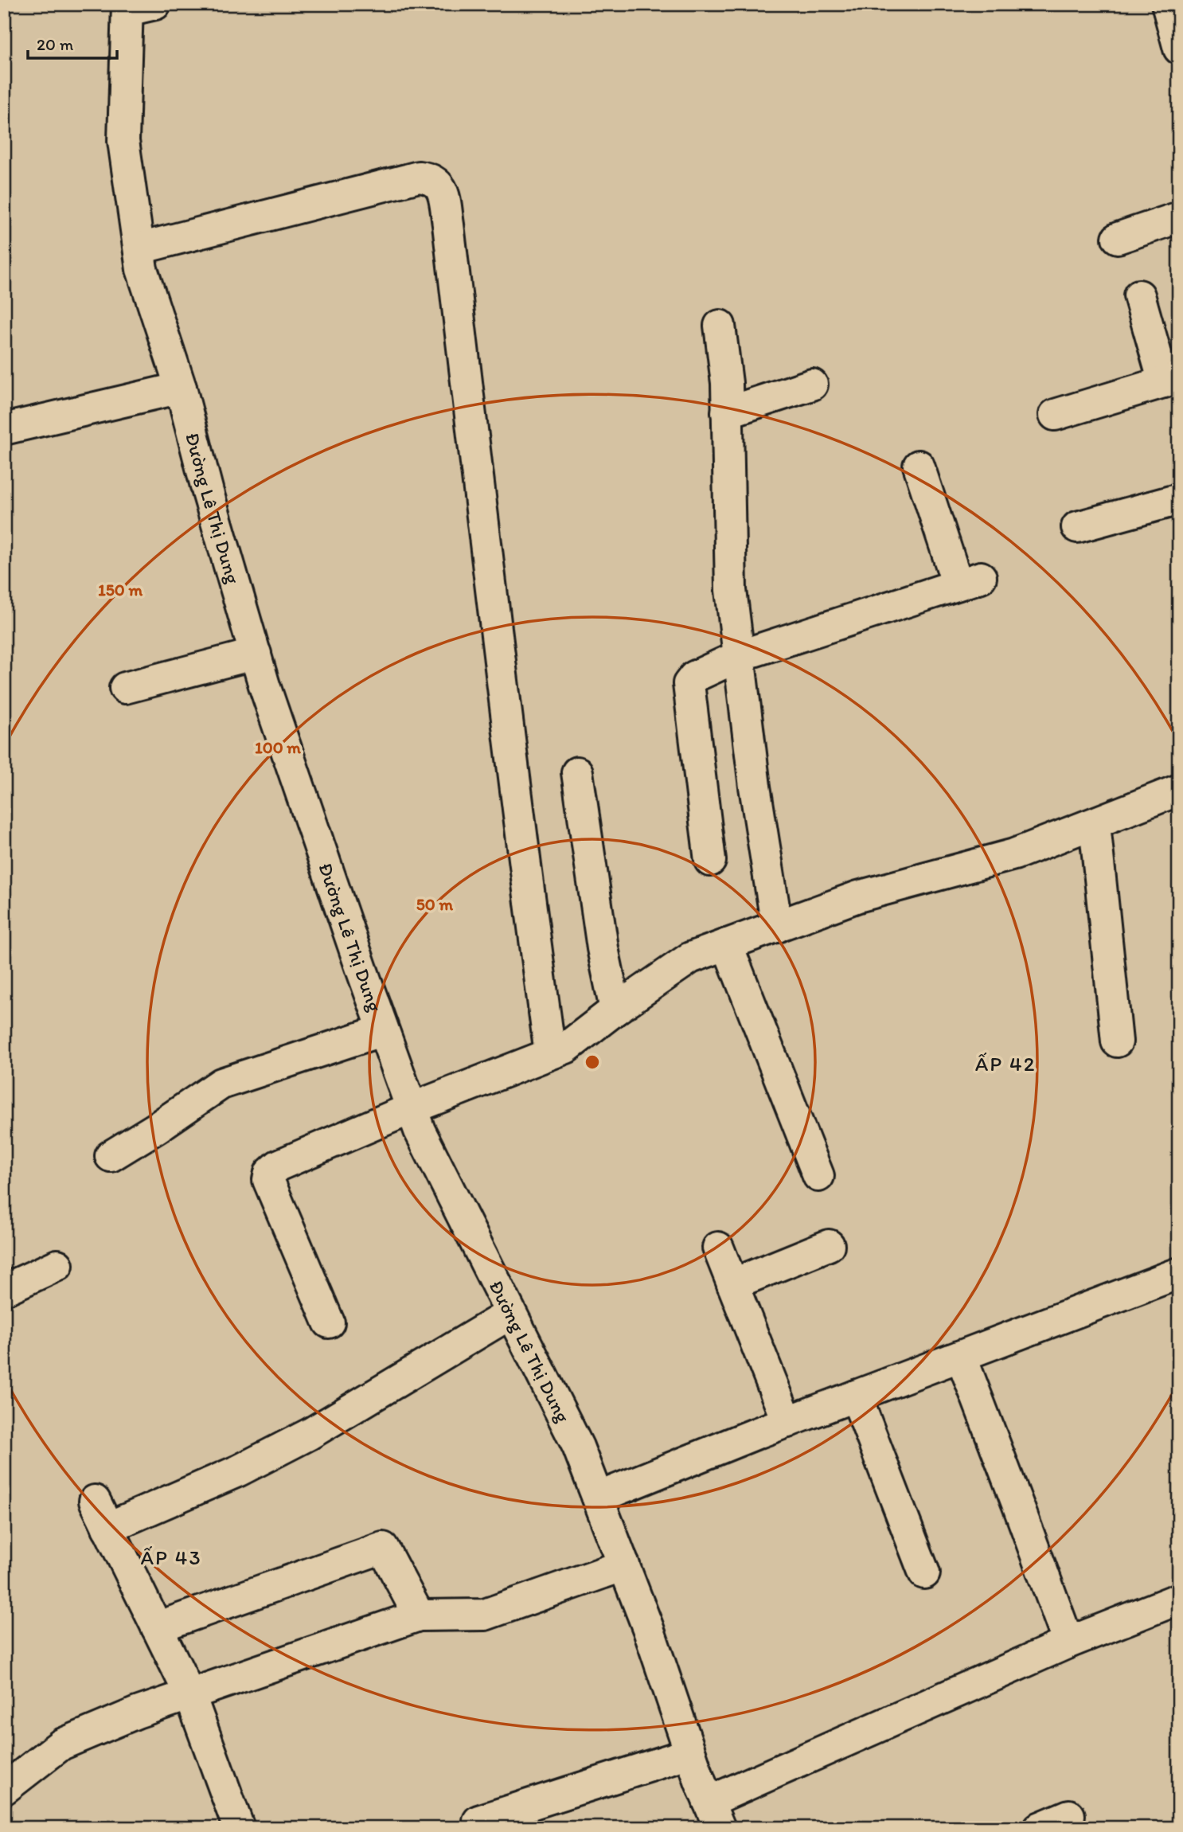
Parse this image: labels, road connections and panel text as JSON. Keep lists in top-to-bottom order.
{
  "streets": {
    "street": ["Đường Lê Thị Dung"]
  },
  "districts": ["ẤP 42", "ẤP 43"],
  "scale_bar": "20 m",
  "rings": ["150 m", "100 m", "50 m"]
}
